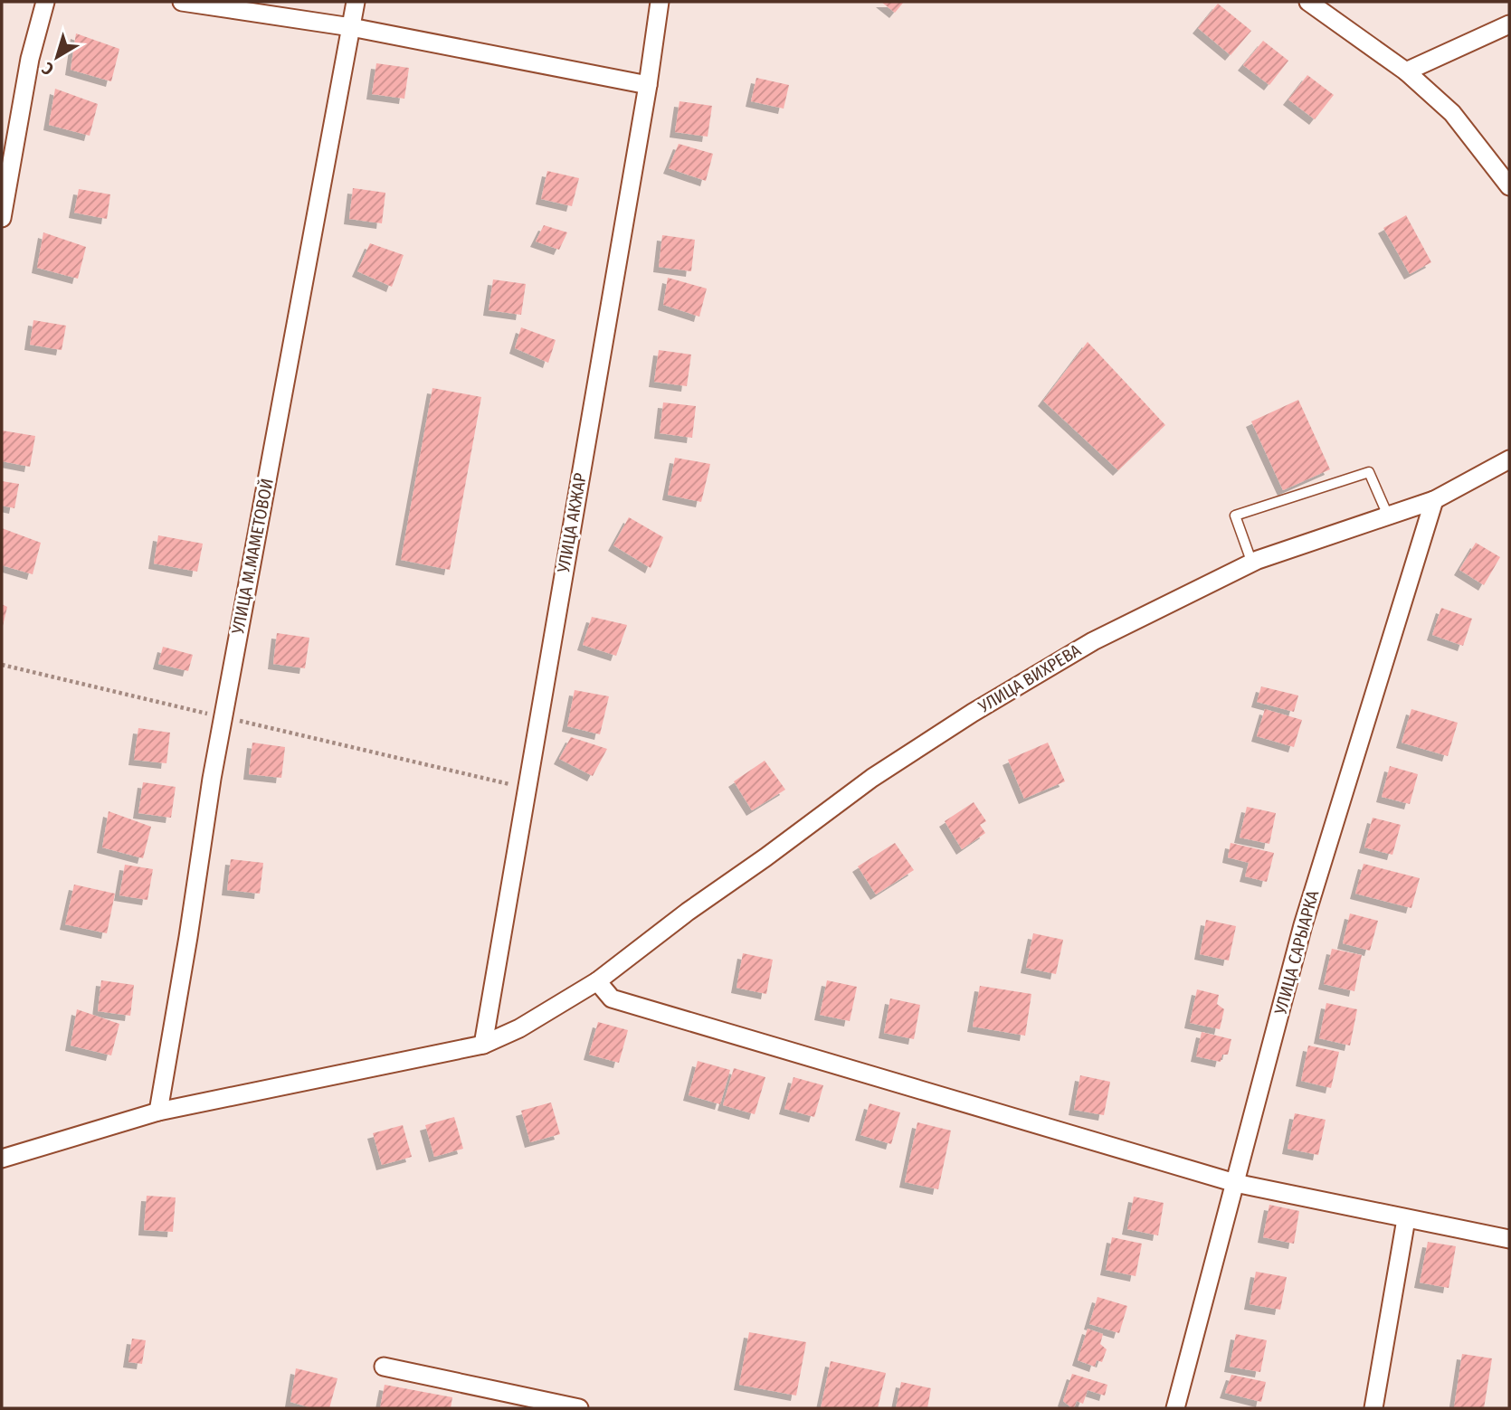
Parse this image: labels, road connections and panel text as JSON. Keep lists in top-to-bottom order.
{
  "streets": {
    "street": [
      "УЛИЦА АКЖАР",
      "УЛИЦА М.МАМЕТОВОЙ",
      "УЛИЦА ВИХРЕВА",
      "УЛИЦА САРЫАРКА"
    ]
  },
  "crossings": [
    ["УЛИЦА АКЖАР", "УЛИЦА ВИХРЕВА"],
    ["УЛИЦА М.МАМЕТОВОЙ", "УЛИЦА ВИХРЕВА"],
    ["УЛИЦА ВИХРЕВА", "УЛИЦА САРЫАРКА"]
  ],
  "north": "bottom left"
}
